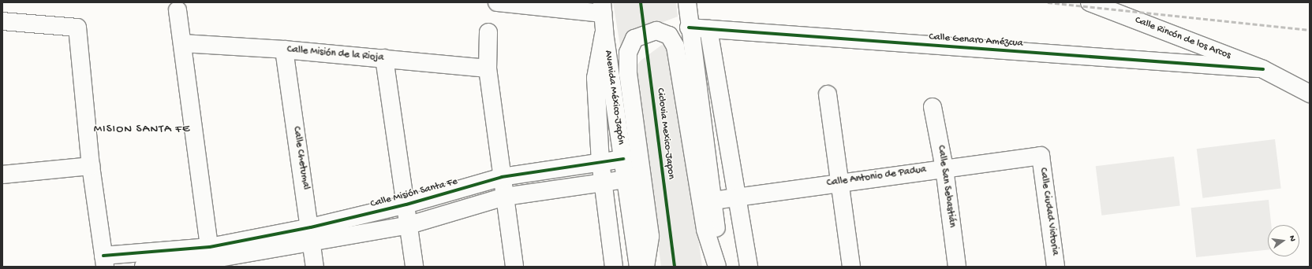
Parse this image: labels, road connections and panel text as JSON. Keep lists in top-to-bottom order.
{
  "streets": {
    "street": [
      "Calle Rincón de los Arcos",
      "Calle Genaro Amézcua",
      "Calle Misión de la Rioja",
      "Avenida México-Japón",
      "Calle Chetumal",
      "Calle Antonio de Padua",
      "Calle San Sebastián",
      "Calle Misión Santa Fe",
      "Calle Ciudad Victoria"
    ],
    "cycle path": ["Ciclovia Mexico-Japon"]
  },
  "crossings": [
    ["Calle Rincón de los Arcos", "Calle Genaro Amézcua"],
    ["Calle Misión de la Rioja", "Calle Chetumal"],
    ["Avenida México-Japón", "Calle Misión Santa Fe"],
    ["Calle Chetumal", "Calle Misión Santa Fe"],
    ["Calle Antonio de Padua", "Calle San Sebastián"],
    ["Calle Antonio de Padua", "Calle Ciudad Victoria"]
  ],
  "districts": ["MISION SANTA FE"],
  "north": "right"
}
